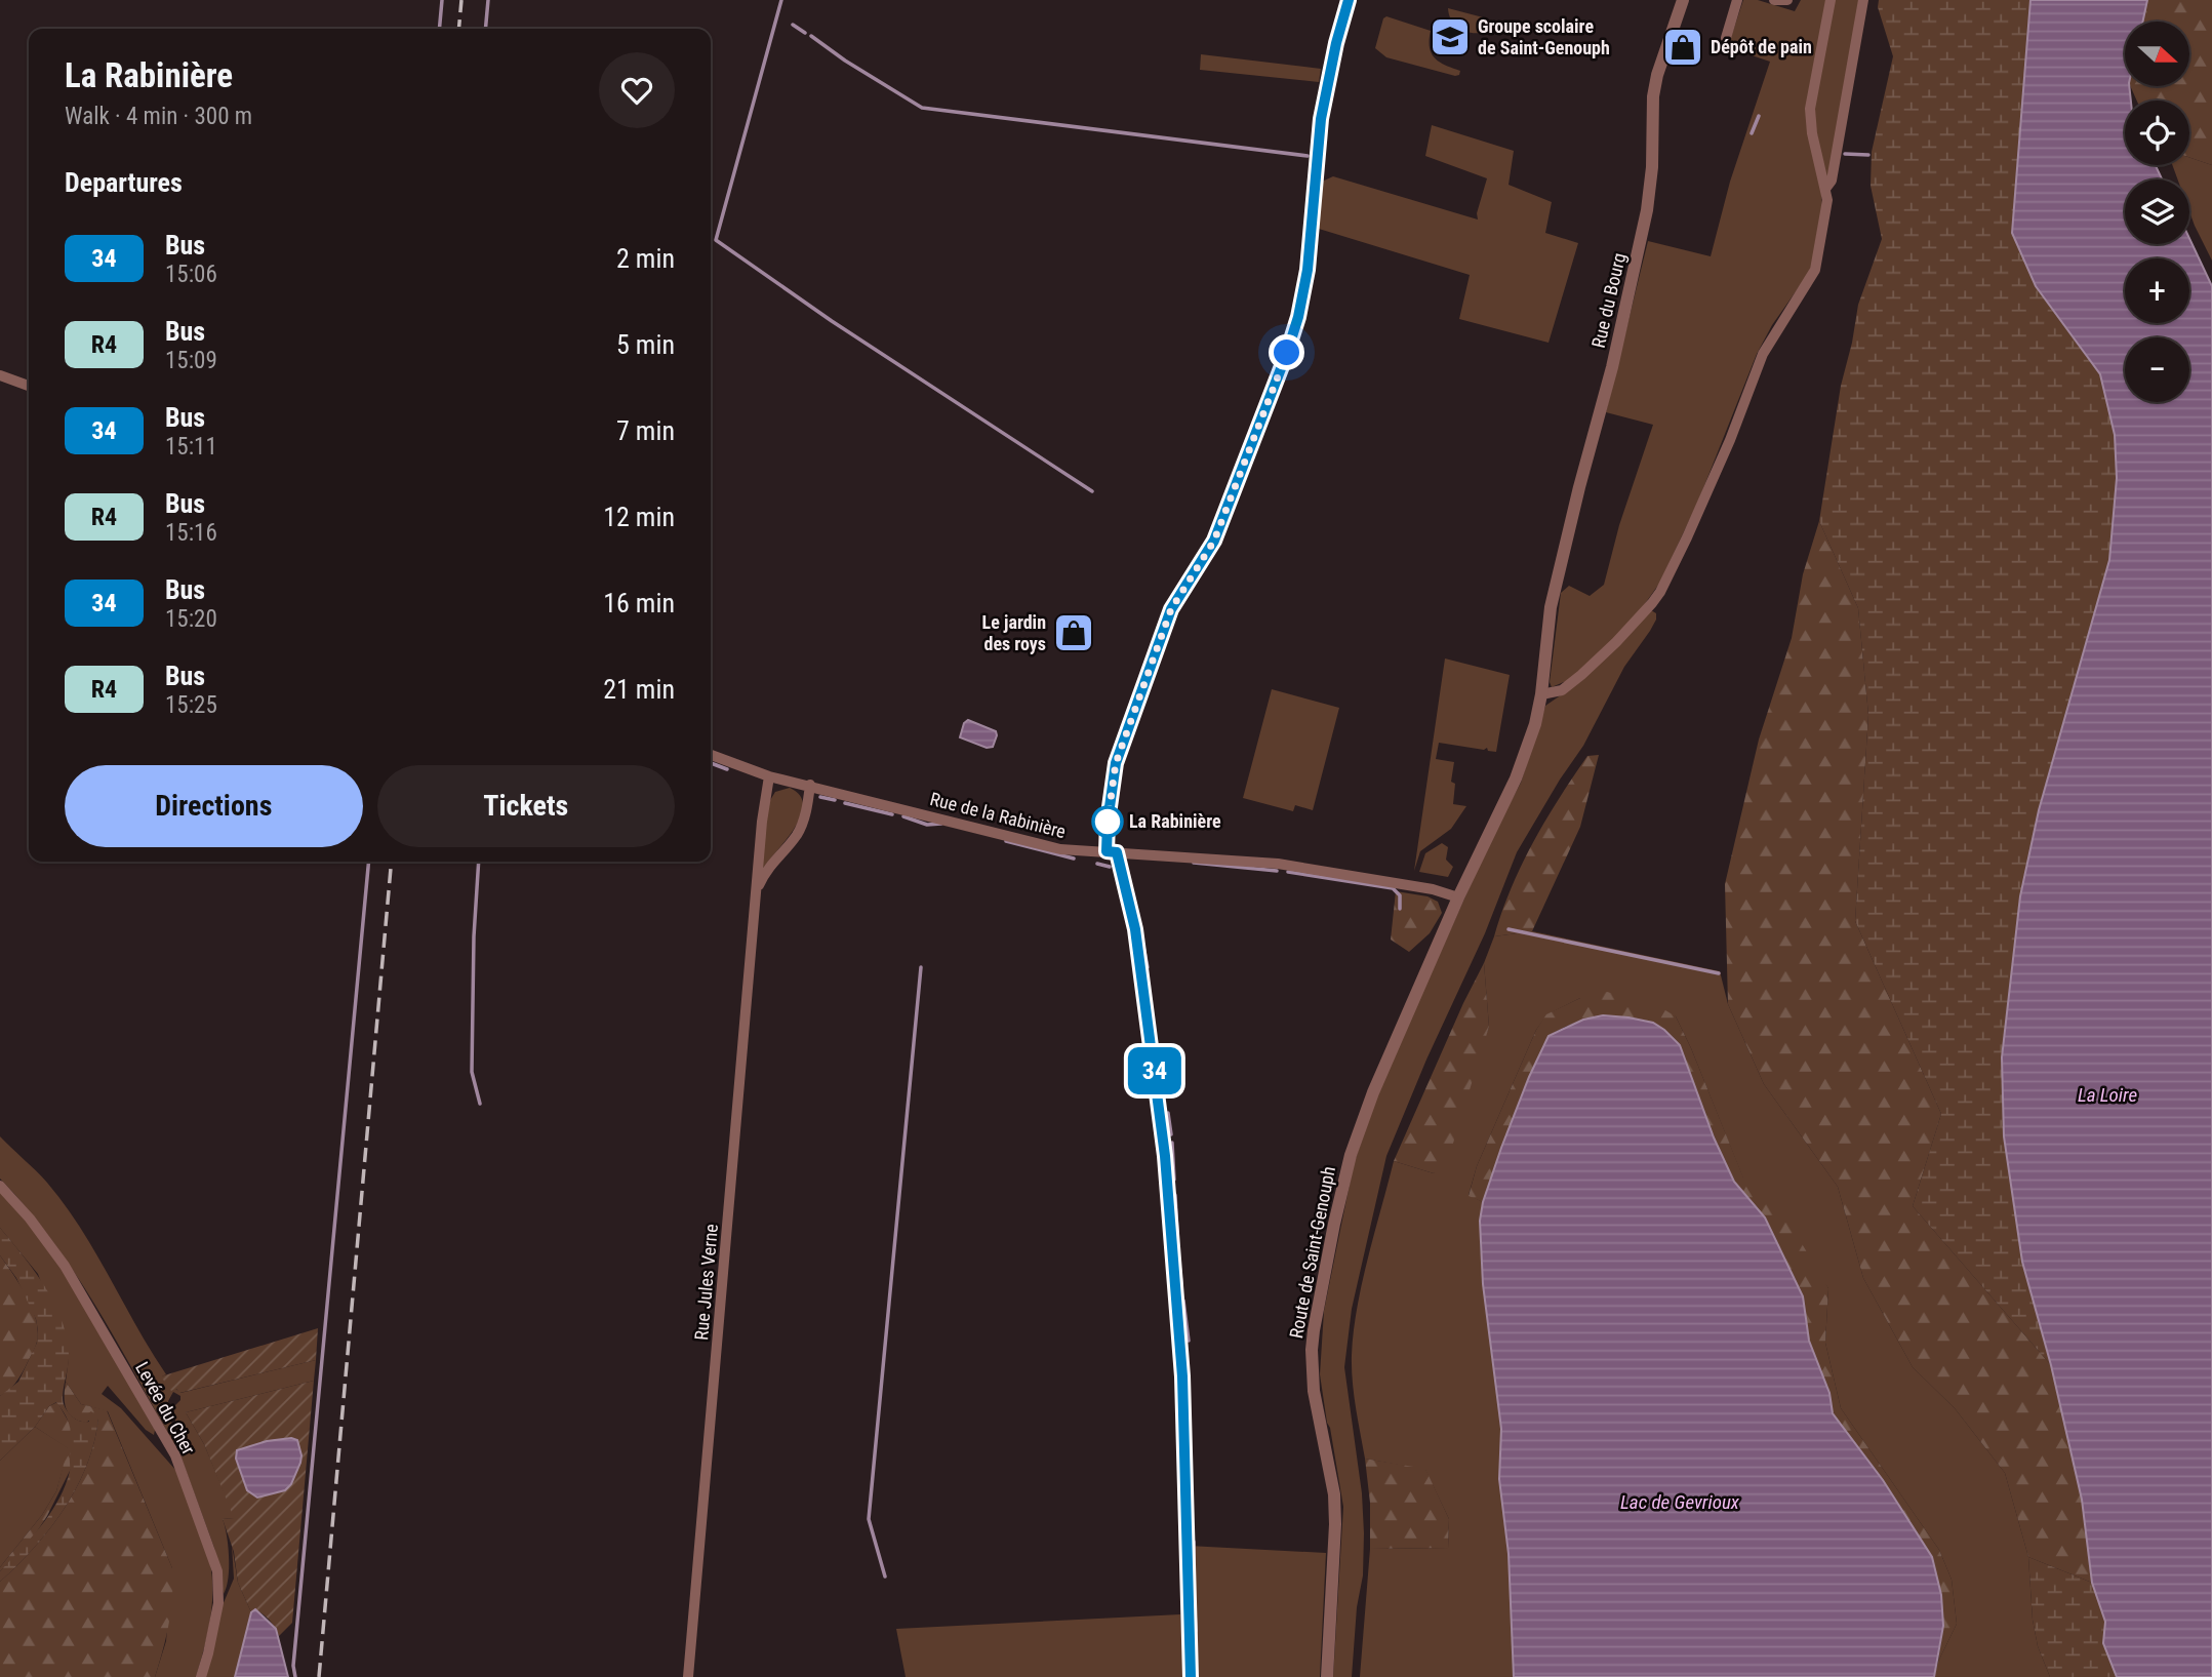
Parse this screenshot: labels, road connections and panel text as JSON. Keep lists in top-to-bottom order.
{
  "streets": {
    "street": [
      "Rue du Bourg",
      "Rue de la Rabinière",
      "Route de Saint-Genouph",
      "Rue Jules Verne",
      "Levée du Cher"
    ]
  },
  "crossings": [
    ["Rue du Bourg", "Route de Saint-Genouph"],
    ["Rue de la Rabinière", "Route de Saint-Genouph"],
    ["Rue de la Rabinière", "Rue Jules Verne"]
  ],
  "water": ["La Loire", "Lac de Gevrioux"],
  "places": {
    "school or university": ["Groupe scolaire de Saint-Genouph"],
    "shop": ["Dépôt de pain", "Le jardin des roys"],
    "other": ["La Rabinière"]
  },
  "lines": ["bus line 34"],
  "north": "right",
  "page": {
    "on_map": "34",
    "map_buttons": ["+", "−"],
    "heading": [
      ["La Rabinière", "Walk · 4 min · 300 m"],
      "Departures"
    ],
    "list": [
      {
        "mark": "34",
        "name": "Bus",
        "note": "15:06",
        "value": "2 min"
      },
      {
        "mark": "R4",
        "name": "Bus",
        "note": "15:09",
        "value": "5 min"
      },
      {
        "mark": "34",
        "name": "Bus",
        "note": "15:11",
        "value": "7 min"
      },
      {
        "mark": "R4",
        "name": "Bus",
        "note": "15:16",
        "value": "12 min"
      },
      {
        "mark": "34",
        "name": "Bus",
        "note": "15:20",
        "value": "16 min"
      },
      {
        "mark": "R4",
        "name": "Bus",
        "note": "15:25",
        "value": "21 min"
      }
    ],
    "buttons": ["Directions", "Tickets"]
  }
}
